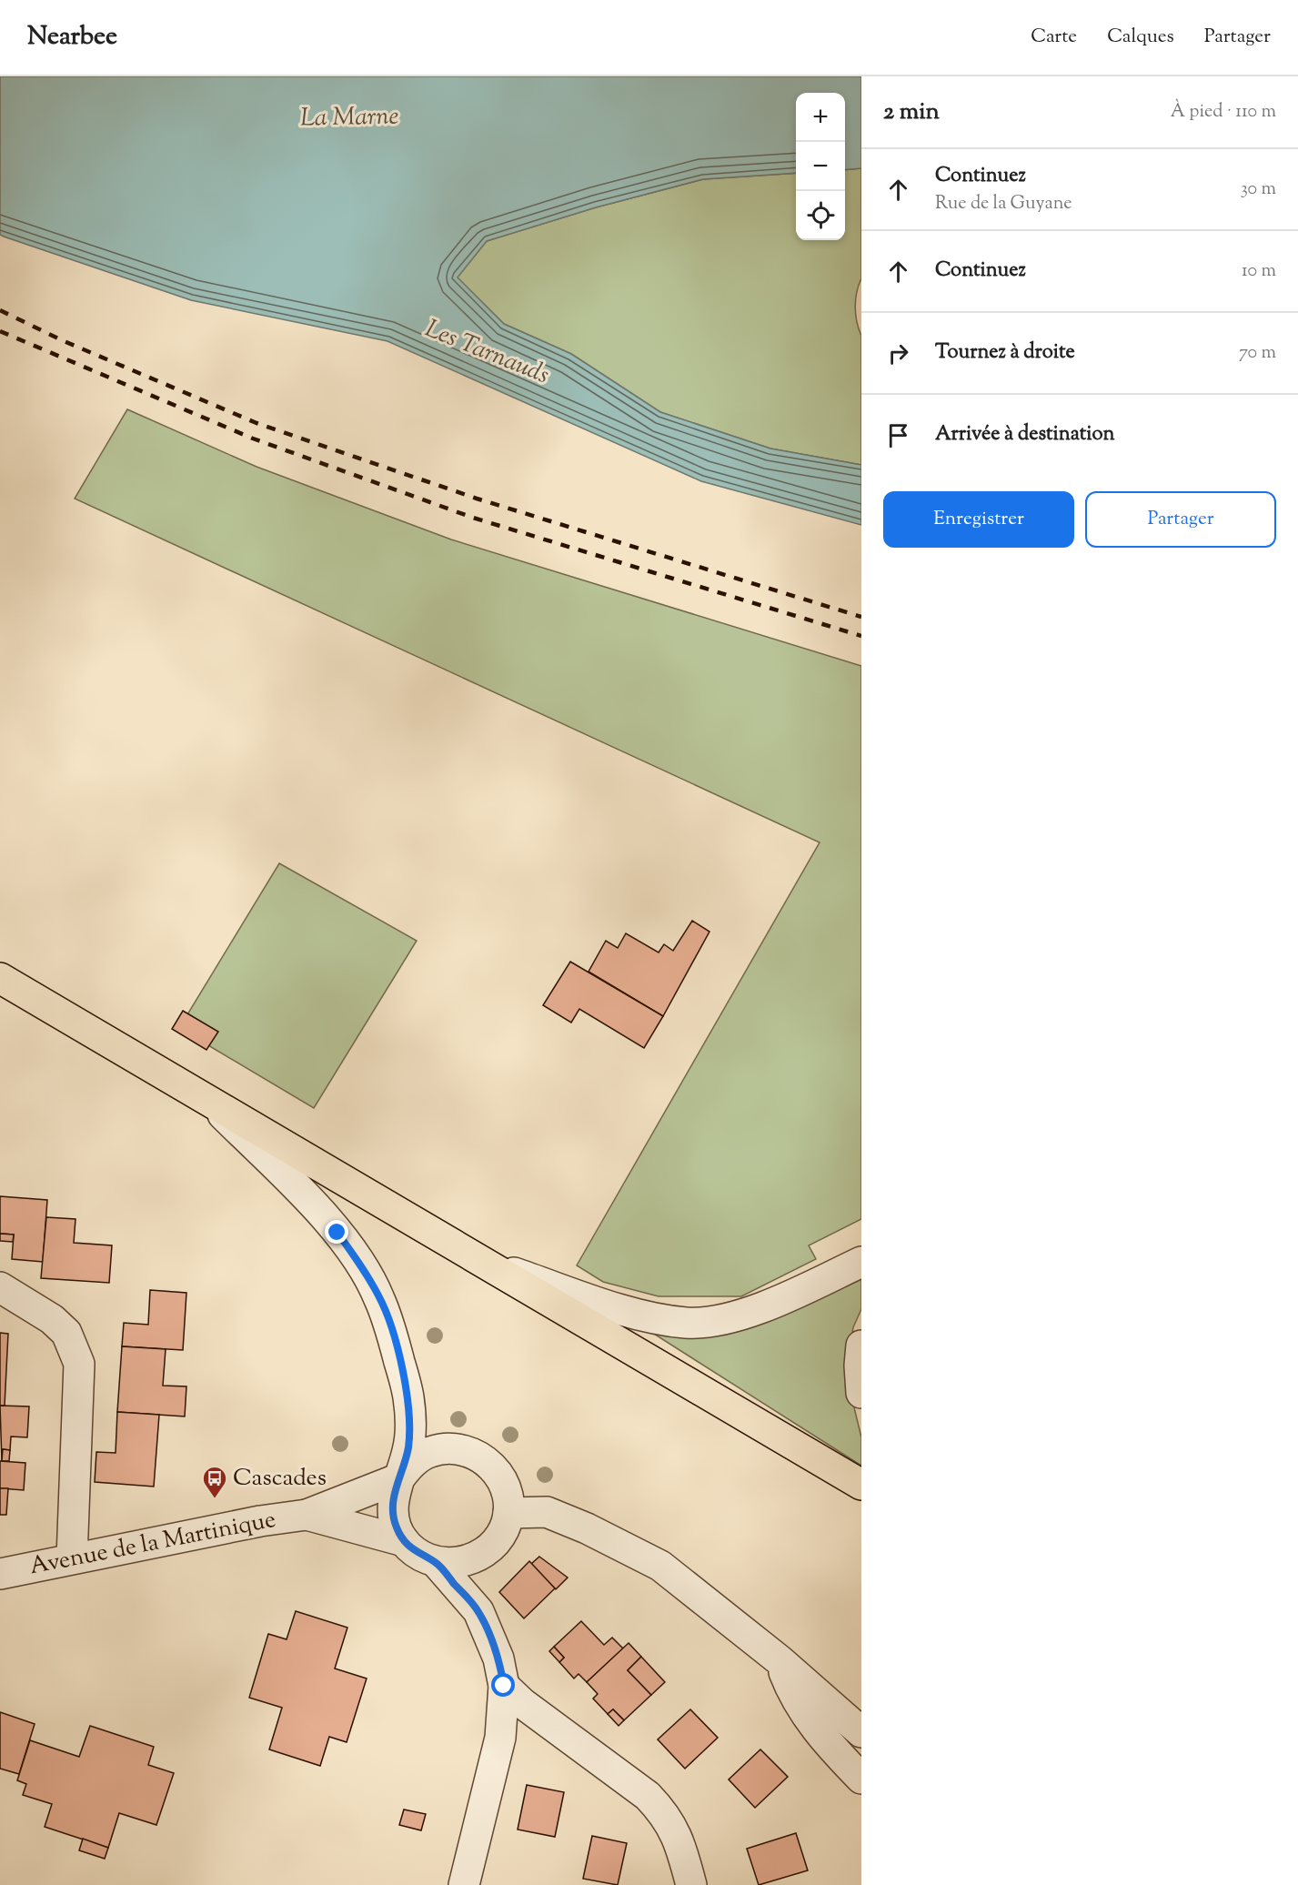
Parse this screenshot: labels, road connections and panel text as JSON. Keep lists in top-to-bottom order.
{
  "streets": {
    "street": ["Avenue de la Martinique"]
  },
  "water": ["La Marne", "Les Tarnauds"],
  "places": {
    "bus stop": ["Cascades"]
  },
  "page": {
    "header": "Nearbee",
    "nav": ["Carte", "Calques", "Partager"],
    "heading": ["2 min", "À pied · 110 m"],
    "map_buttons": ["+", "−"],
    "list": [
      ["Continuez", "Rue de la Guyane", "30 m"],
      ["Continuez", "10 m"],
      ["Tournez à droite", "70 m"],
      "Arrivée à destination"
    ],
    "buttons": ["Enregistrer", "Partager"]
  }
}
